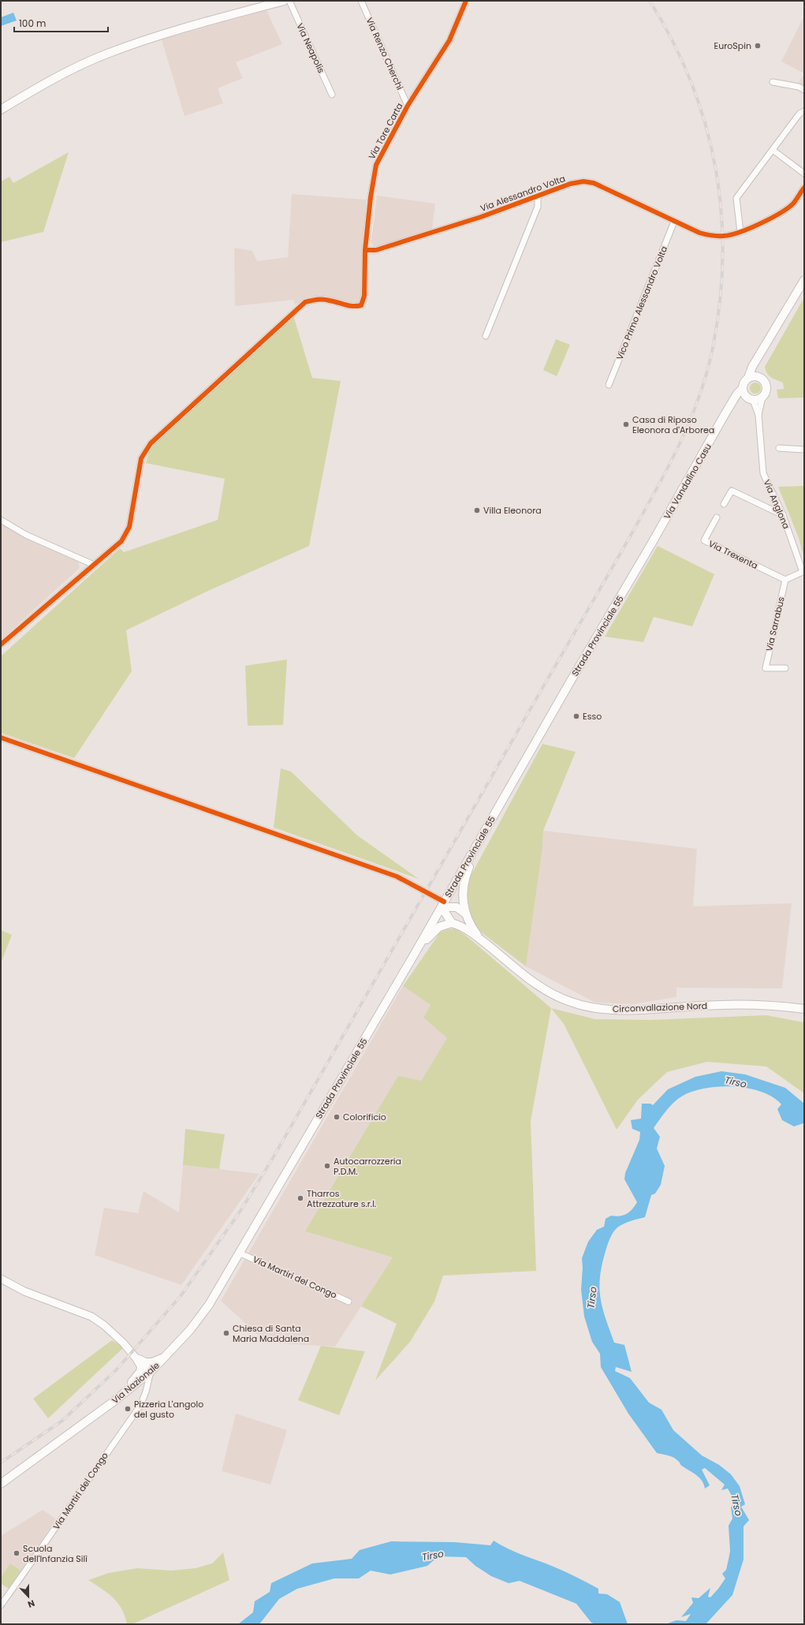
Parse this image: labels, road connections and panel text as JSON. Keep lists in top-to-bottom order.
{
  "streets": {
    "main road": [
      "Via Vandalino Casu",
      "Strada Provinciale 55",
      "Circonvallazione Nord",
      "Via Nazionale"
    ],
    "street": [
      "Via Neapolis",
      "Via Renzo Cherchi",
      "Via Tore Carta",
      "Via Alessandro Volta",
      "Vico Primo Alessandro Volta",
      "Via Anglona",
      "Via Trexenta",
      "Via Sarrabus",
      "Via Martiri del Congo"
    ]
  },
  "crossings": [
    ["Via Renzo Cherchi", "Via Tore Carta"],
    ["Via Tore Carta", "Via Alessandro Volta"],
    ["Via Alessandro Volta", "Vico Primo Alessandro Volta"],
    ["Via Vandalino Casu", "Via Anglona"],
    ["Via Vandalino Casu", "Strada Provinciale 55"],
    ["Via Trexenta", "Via Sarrabus"],
    ["Strada Provinciale 55", "Circonvallazione Nord"],
    ["Strada Provinciale 55", "Via Martiri del Congo"],
    ["Strada Provinciale 55", "Via Nazionale"],
    ["Via Martiri del Congo", "Via Nazionale"]
  ],
  "water": ["Tirso"],
  "places": [
    "EuroSpin",
    "Casa di Riposo Eleonora d'Arborea",
    "Villa Eleonora",
    "Esso",
    "Colorificio",
    "Autocarrozzeria P.D.M.",
    "Tharros Attrezzature s.r.l.",
    "Chiesa di Santa Maria Maddalena",
    "Pizzeria L'angolo del gusto",
    "Scuola dell'Infanzia Silì"
  ],
  "scale_bar": "100 m",
  "north": "bottom"
}
